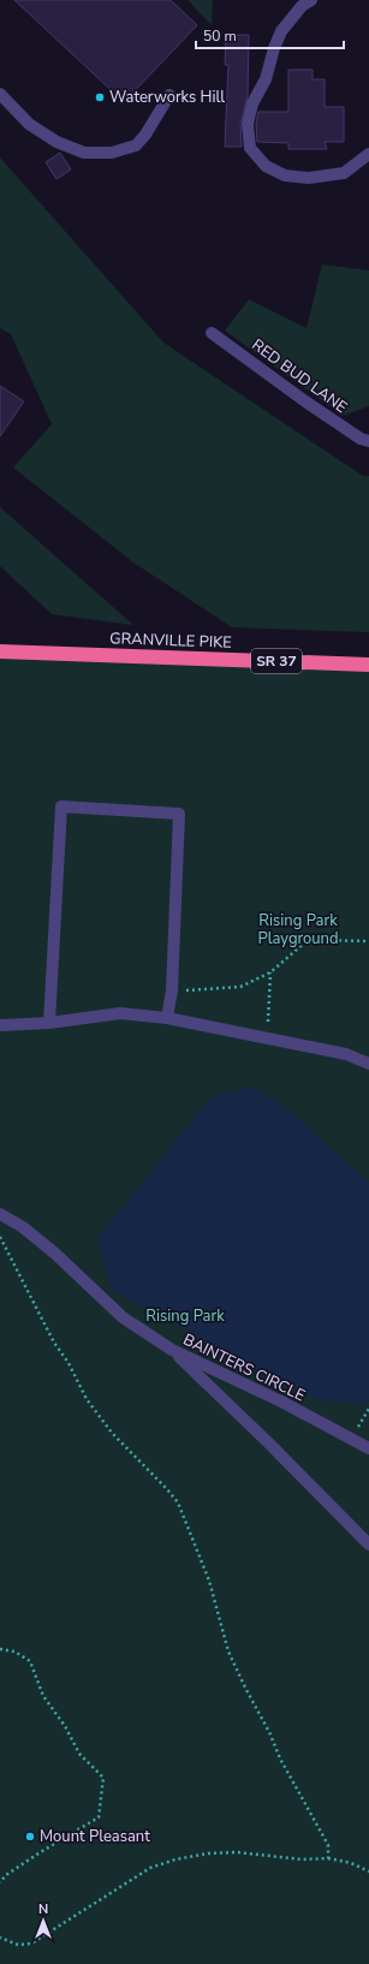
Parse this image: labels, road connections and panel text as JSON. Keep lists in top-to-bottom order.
{
  "streets": {
    "highway": ["GRANVILLE PIKE", "SR 37"],
    "street": ["RED BUD LANE", "BAINTERS CIRCLE"]
  },
  "parks": ["Rising Park Playground", "Rising Park"],
  "places": ["Waterworks Hill", "Mount Pleasant"],
  "scale_bar": "50 m",
  "north": "top"
}
